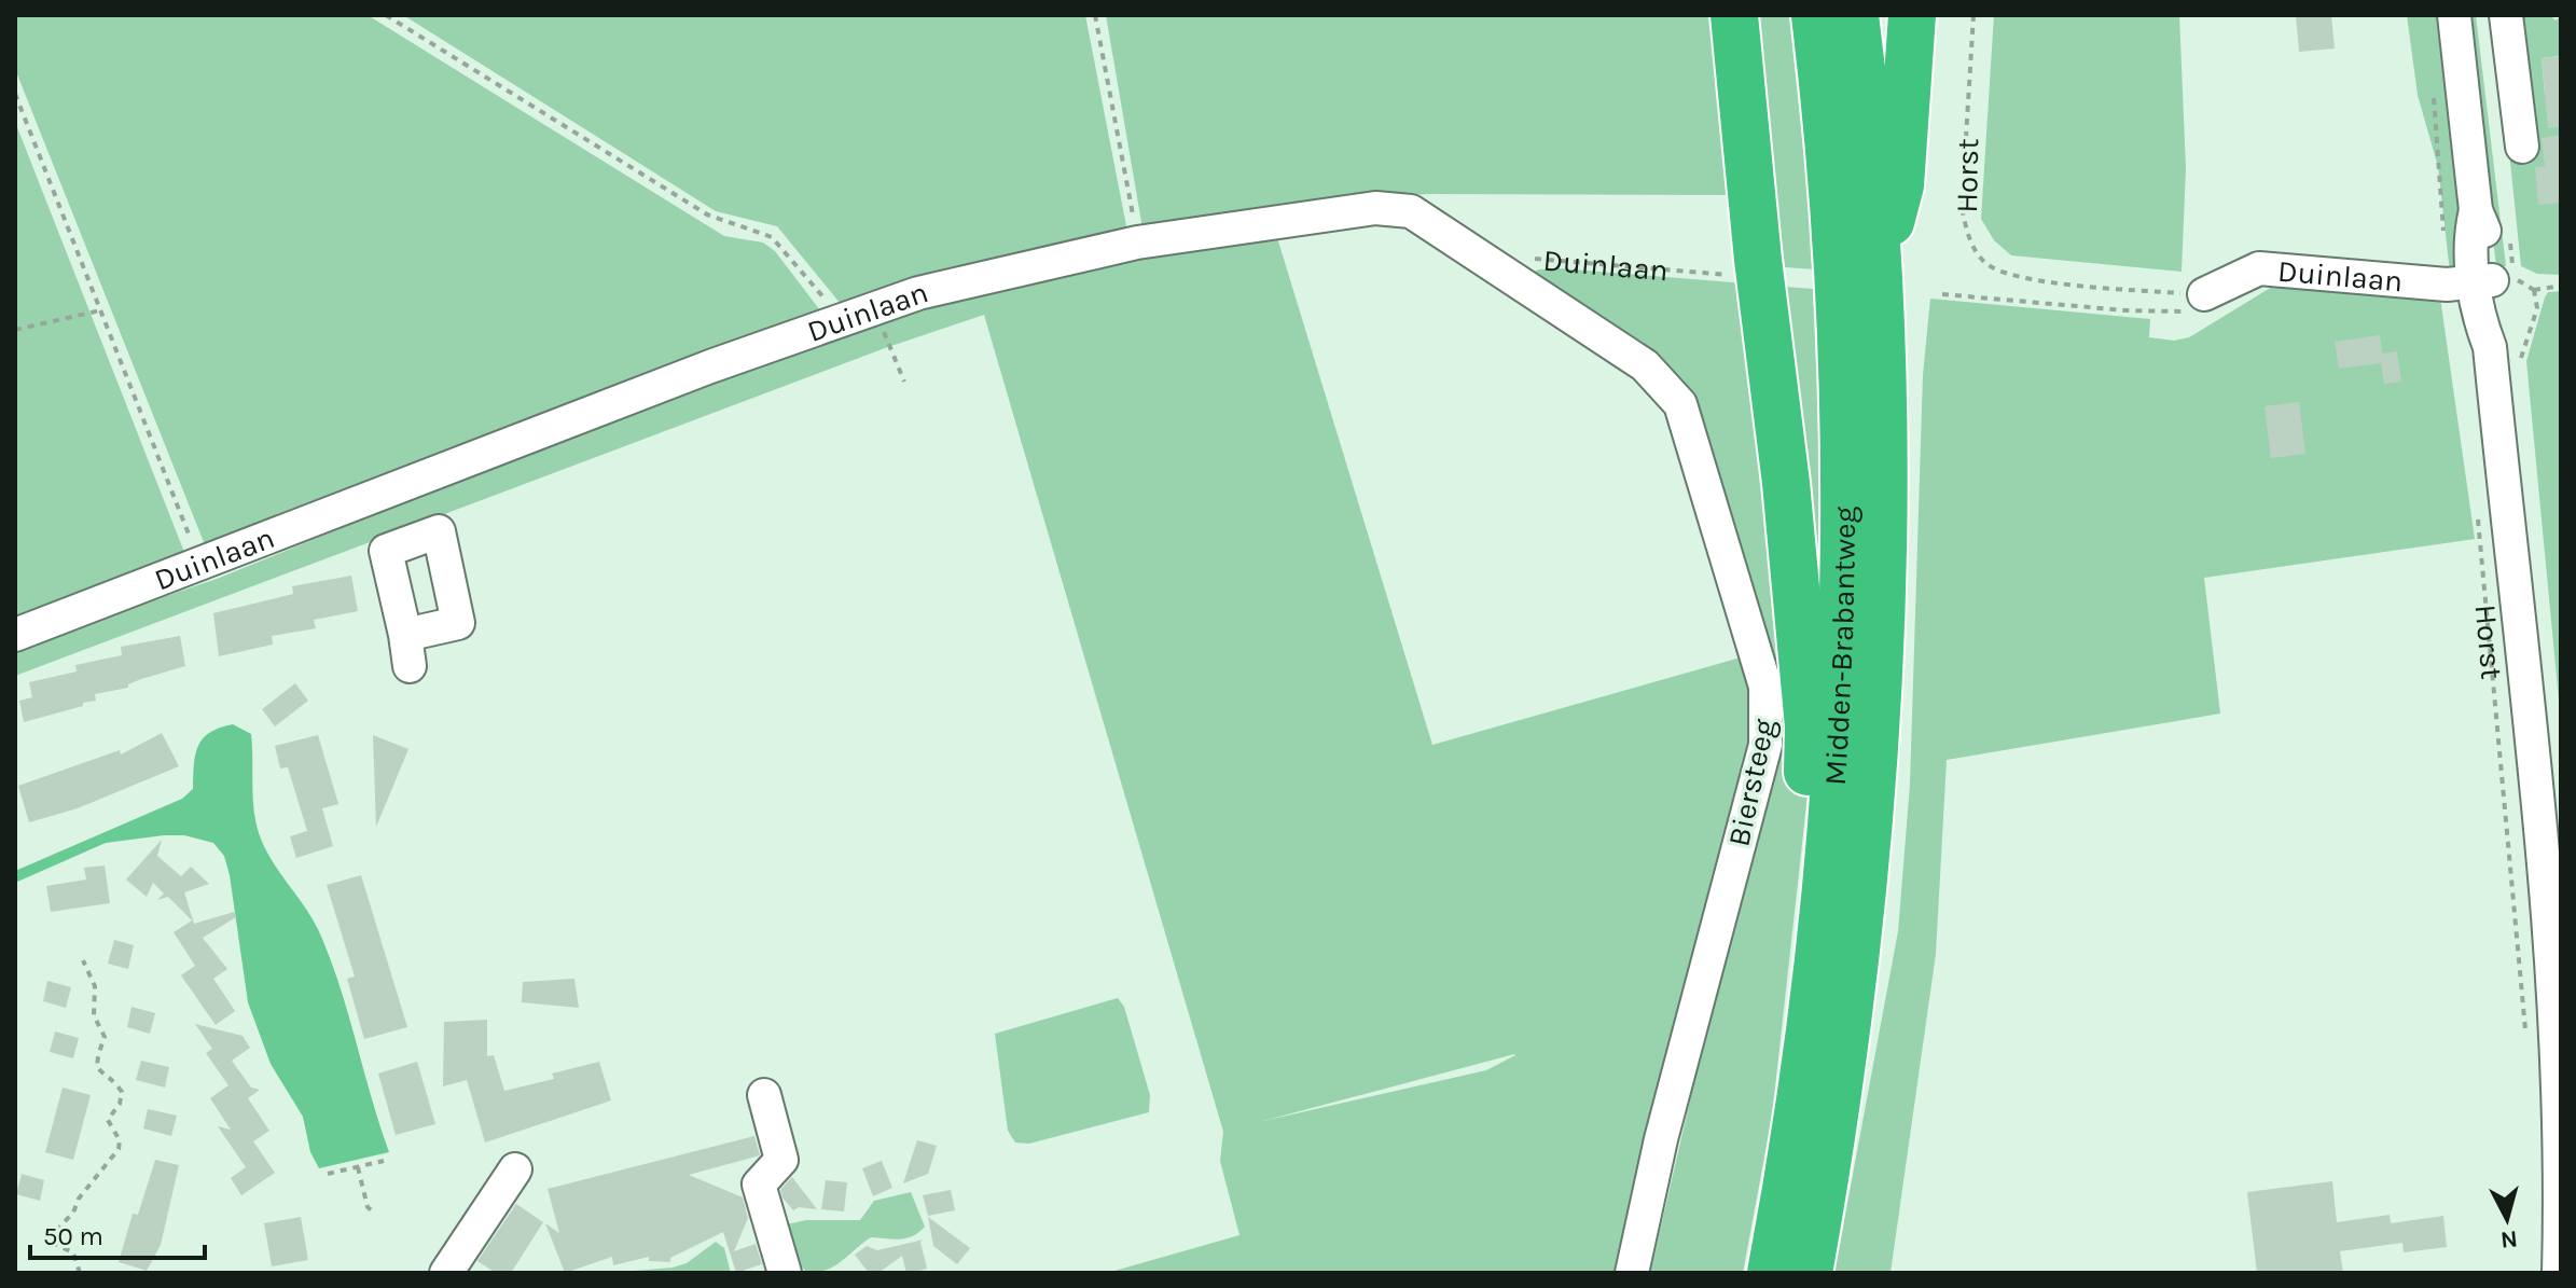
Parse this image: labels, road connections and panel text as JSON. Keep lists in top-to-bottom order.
{
  "streets": {
    "highway": ["Midden-Brabantweg"],
    "street": ["Horst", "Duinlaan", "Biersteeg"]
  },
  "crossings": [
    ["Horst", "Duinlaan"],
    ["Duinlaan", "Biersteeg"]
  ],
  "scale_bar": "50 m",
  "north": "bottom"
}
